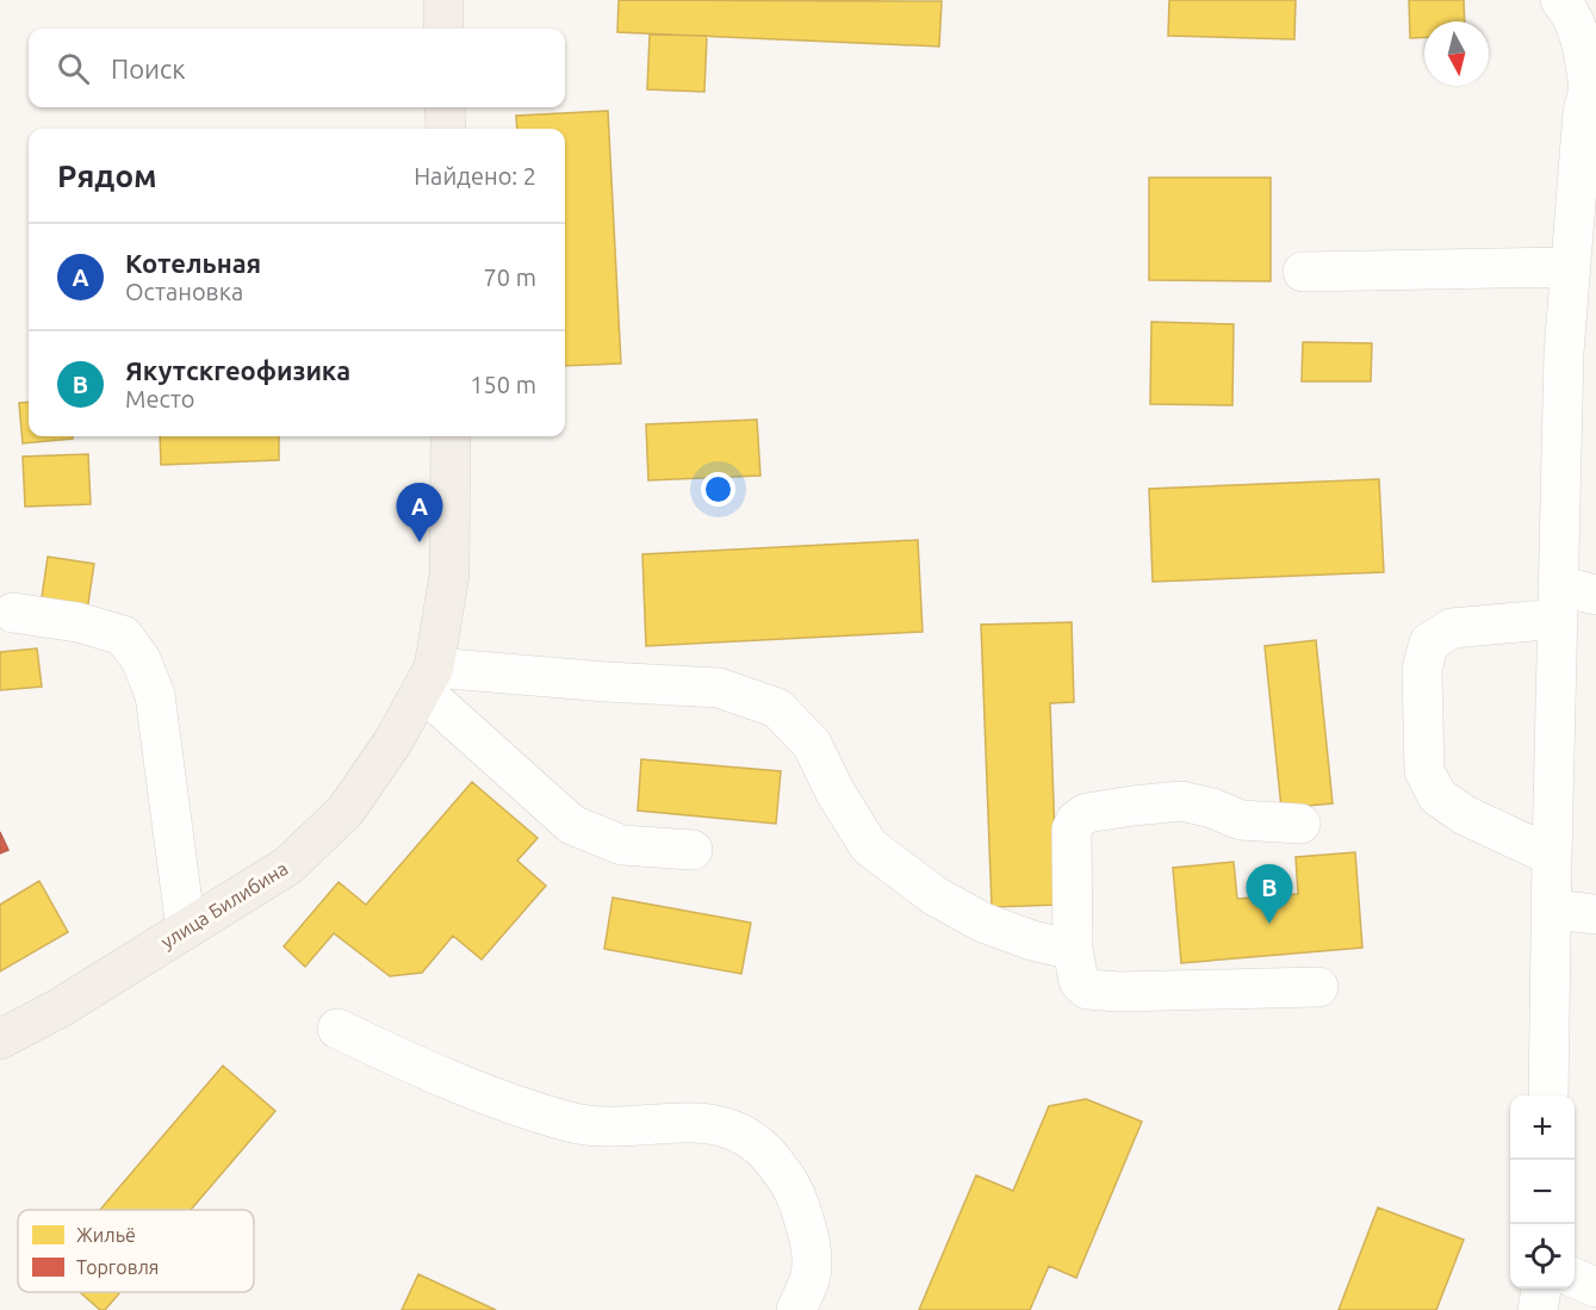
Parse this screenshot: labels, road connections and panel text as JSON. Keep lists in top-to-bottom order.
{
  "streets": {
    "main road": ["улица Билибина"]
  },
  "legend": ["Жильё", "Торговля"],
  "north": "bottom",
  "page": {
    "search": "Поиск",
    "heading": ["Рядом", "Найдено: 2"],
    "list": [
      {
        "mark": "A",
        "name": "Котельная",
        "note": "Остановка",
        "value": "70 m"
      },
      {
        "mark": "B",
        "name": "Якутскгеофизика",
        "note": "Место",
        "value": "150 m"
      }
    ],
    "pins": ["A", "B"],
    "map_buttons": ["+", "−"]
  }
}
